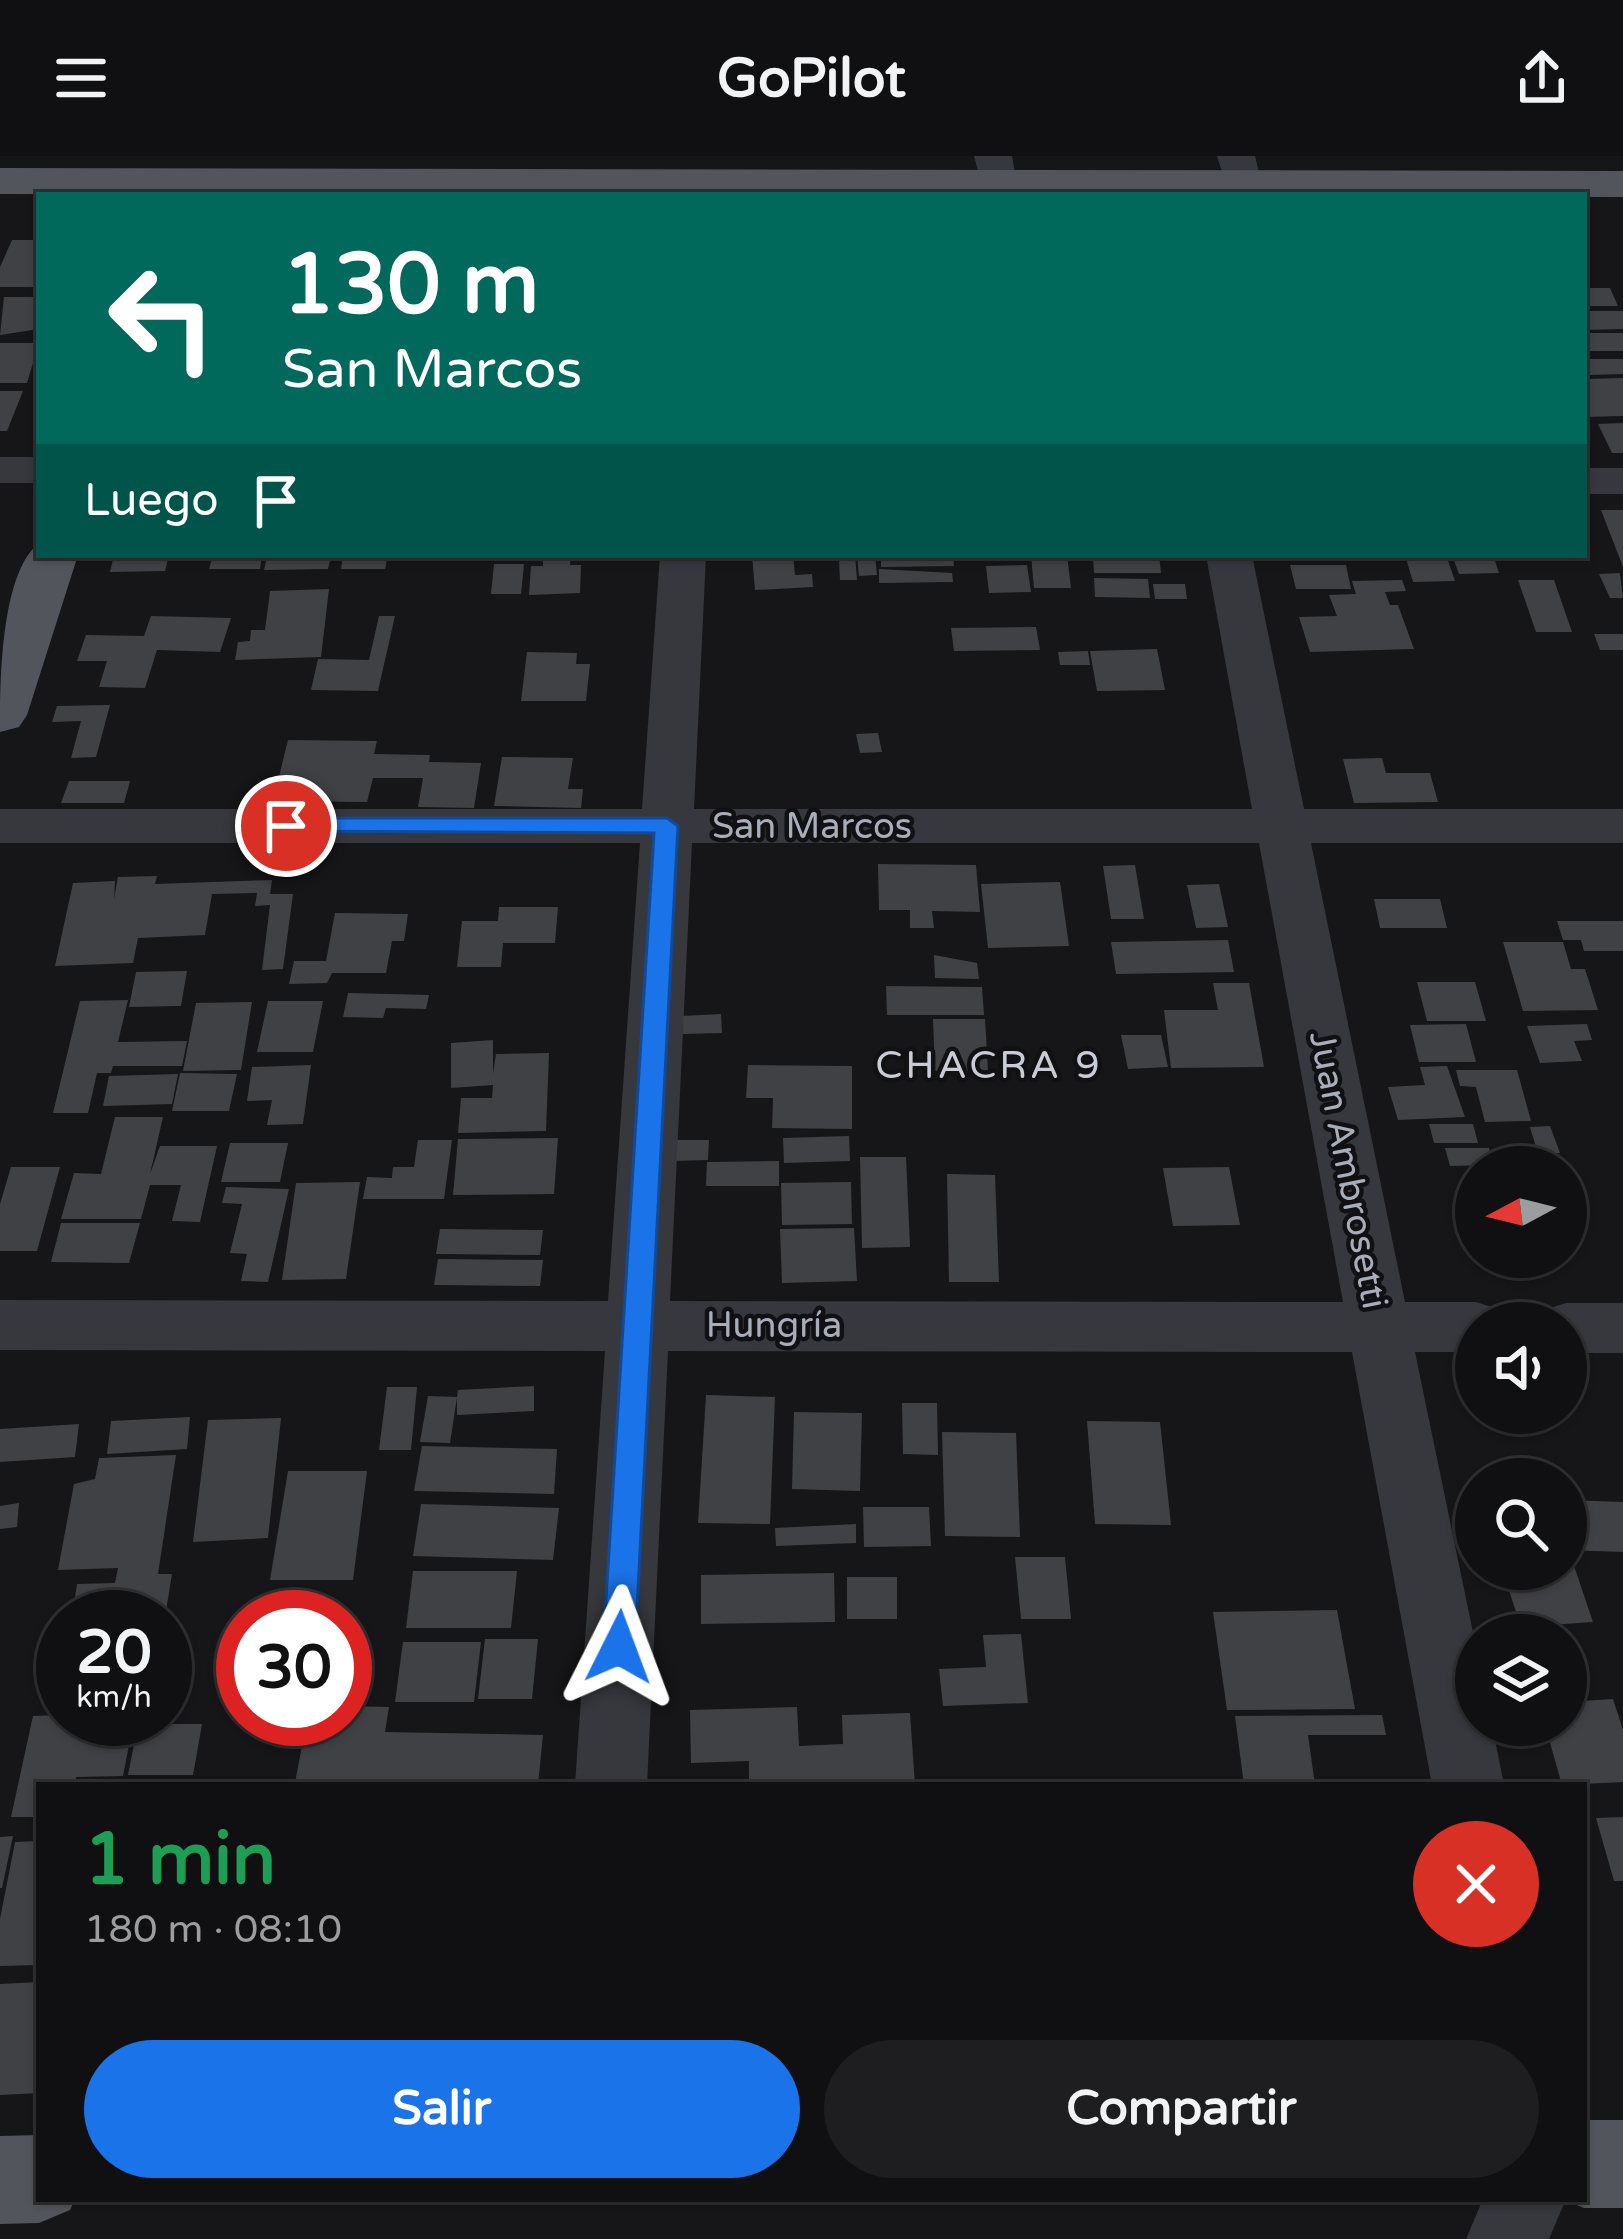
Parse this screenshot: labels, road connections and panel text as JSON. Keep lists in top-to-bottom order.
{
  "streets": {
    "street": ["San Marcos", "Juan Ambrosetti", "Hungría"]
  },
  "crossings": [
    ["San Marcos", "Juan Ambrosetti"],
    ["Juan Ambrosetti", "Hungría"]
  ],
  "districts": ["CHACRA 9"],
  "north": "left",
  "page": {
    "header": "GoPilot",
    "turn": ["130 m", "San Marcos"],
    "then": "Luego",
    "speed": "20 km/h",
    "limit": "30",
    "heading": ["1 min", "180 m · 08:10"],
    "buttons": ["Salir", "Compartir"]
  }
}
